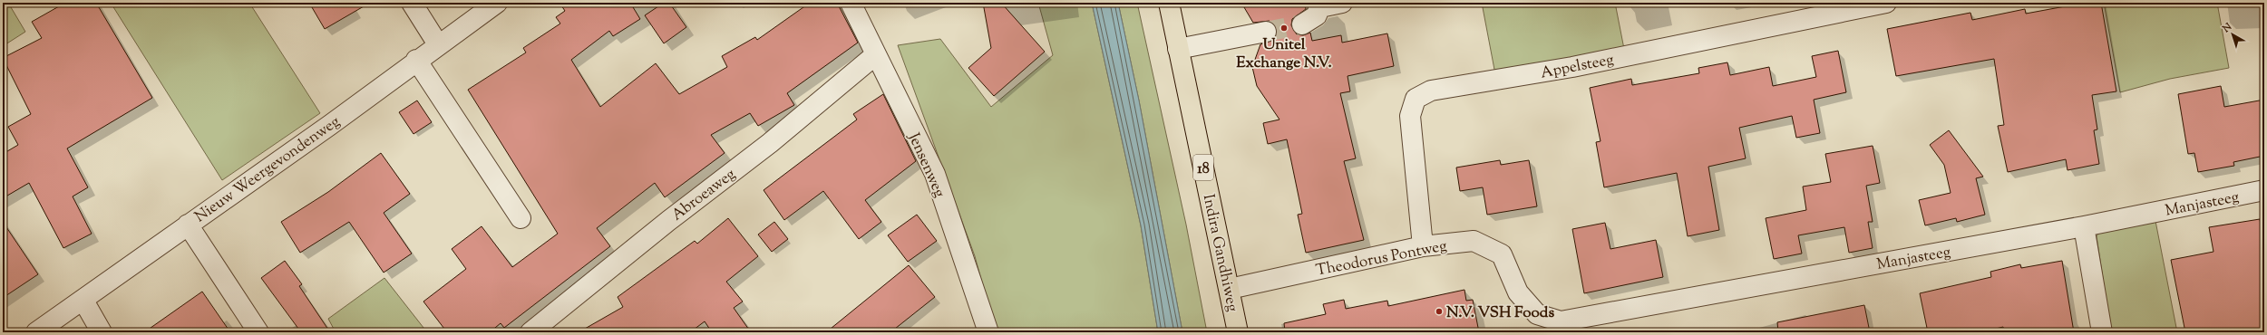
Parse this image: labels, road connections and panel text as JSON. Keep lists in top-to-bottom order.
{
  "streets": {
    "main road": ["18", "Indira Gandhiweg"],
    "street": [
      "Appelsteeg",
      "Jensenweg",
      "Nieuw Weergevondenweg",
      "Abroeaweg",
      "Manjasteeg",
      "Theodorus Pontweg"
    ]
  },
  "crossings": [
    ["Appelsteeg", "Theodorus Pontweg"],
    ["Jensenweg", "Abroeaweg"],
    ["Manjasteeg", "Theodorus Pontweg"],
    ["Indira Gandhiweg", "Theodorus Pontweg"]
  ],
  "places": ["Unitel Exchange N.V.", "N.V. VSH Foods"],
  "north": "top left"
}
